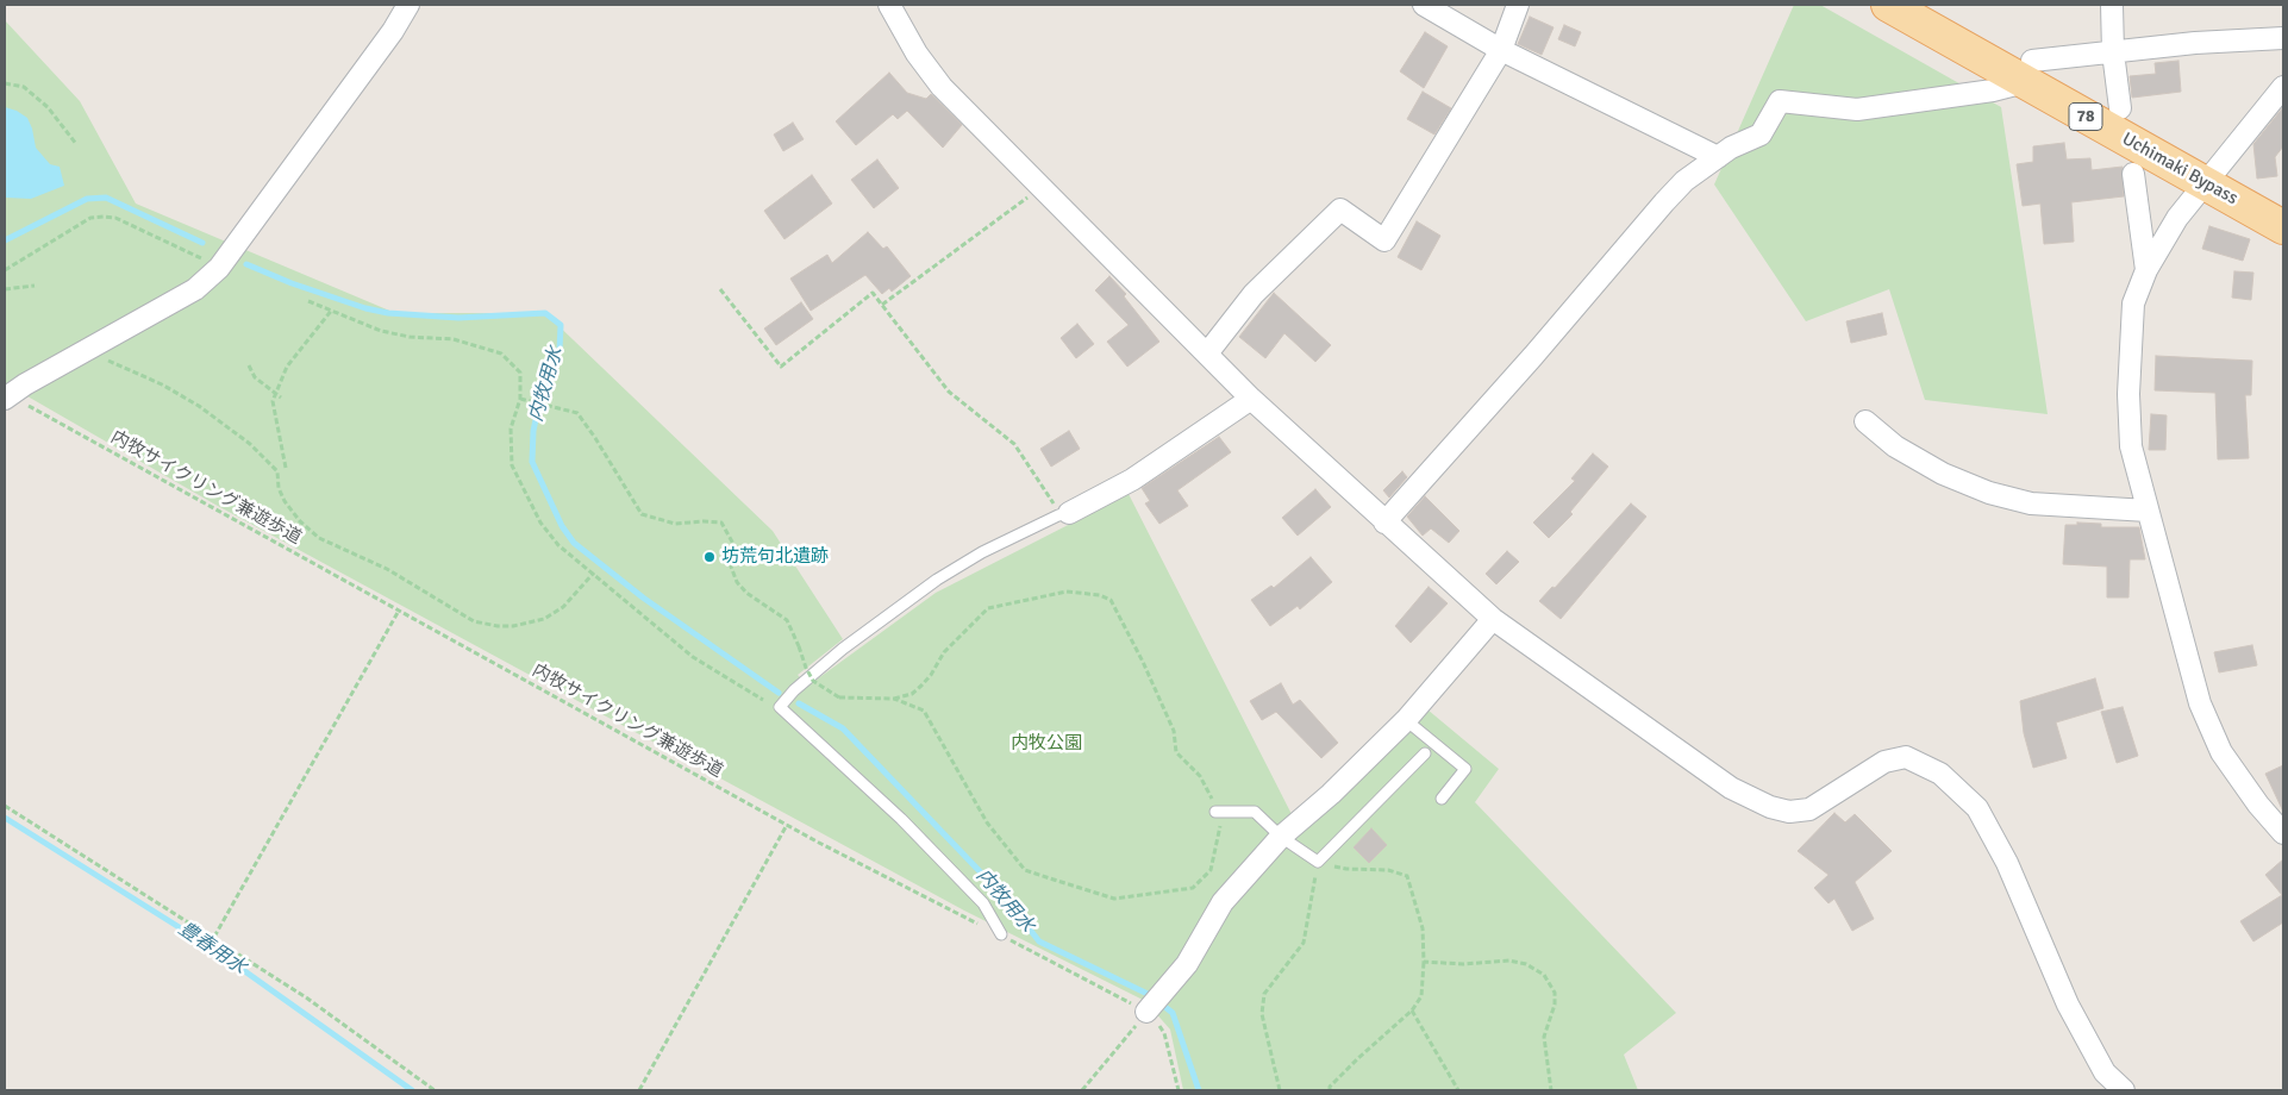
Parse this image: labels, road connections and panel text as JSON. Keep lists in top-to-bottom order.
{
  "streets": {
    "main road": ["78", "Uchimaki Bypass"],
    "path": ["内牧サイクリング兼遊歩道"]
  },
  "water": ["内牧用水", "豊春用水"],
  "parks": ["内牧公園"],
  "places": ["坊荒句北遺跡"]
}
